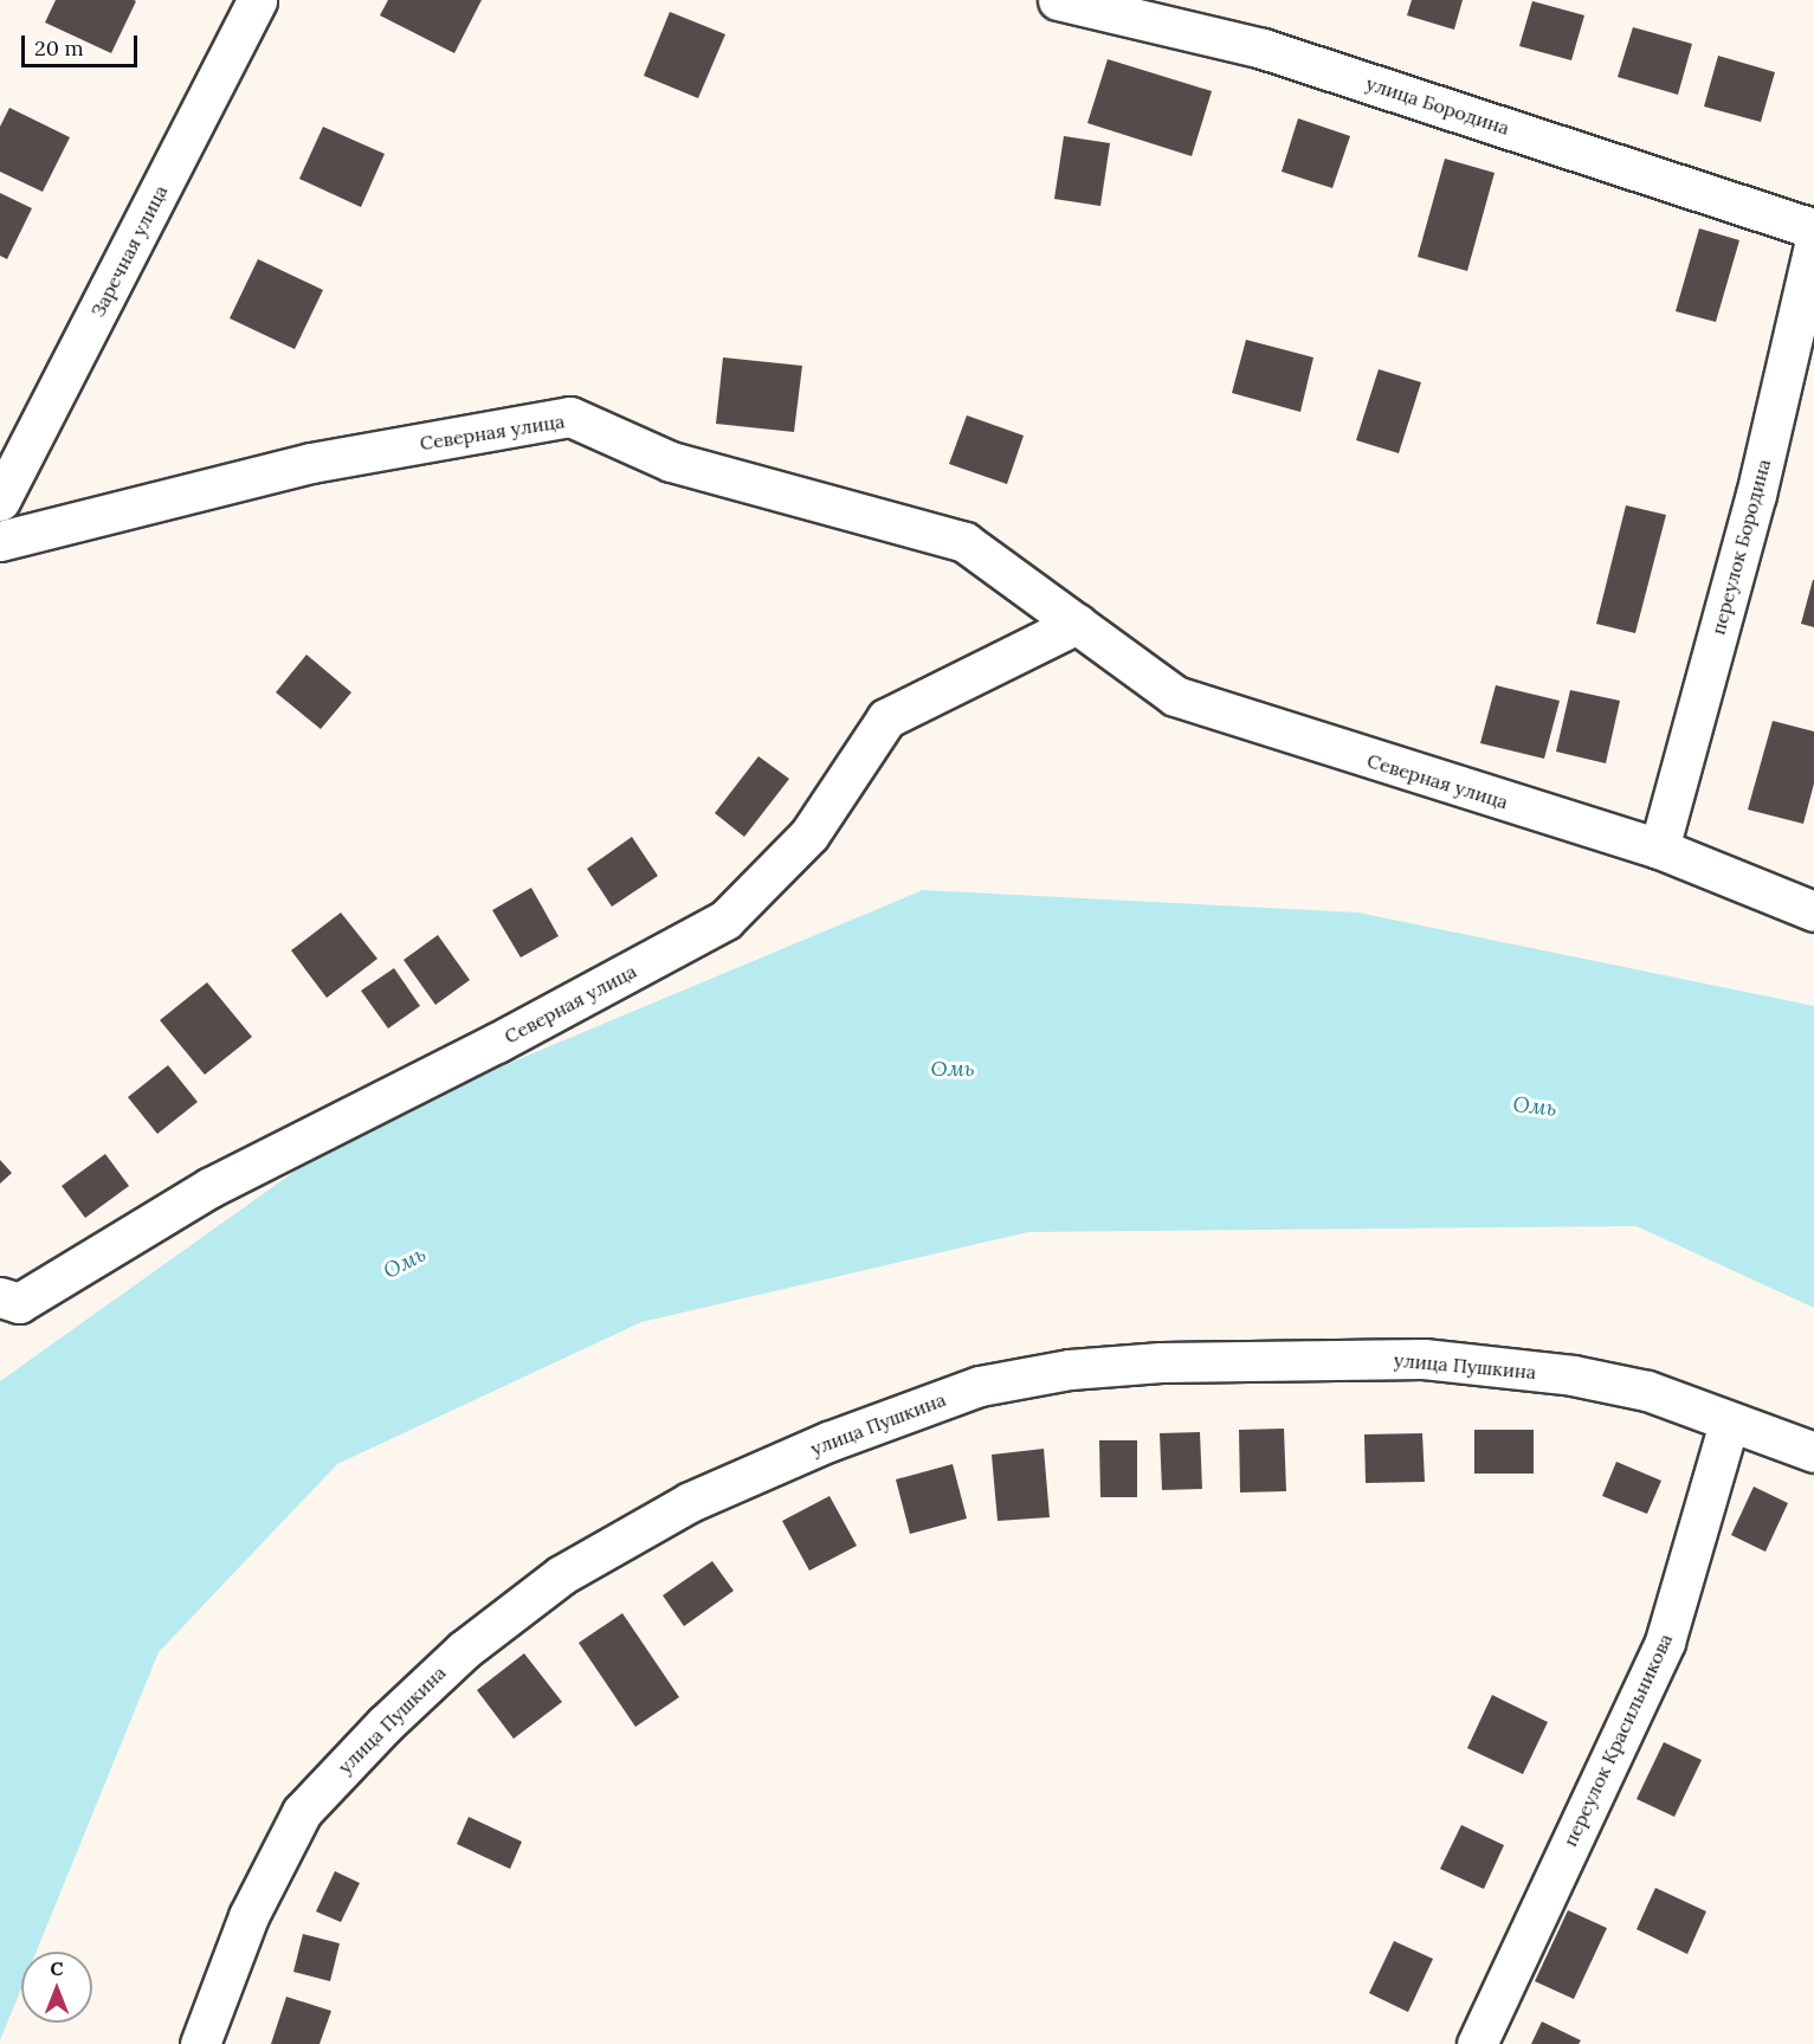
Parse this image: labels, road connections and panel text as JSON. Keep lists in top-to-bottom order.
{
  "streets": {
    "street": [
      "улица Бородина",
      "Заречная улица",
      "Северная улица",
      "переулок Бородина",
      "улица Пушкина",
      "переулок Красильникова"
    ]
  },
  "crossings": [
    ["Северная улица", "переулок Бородина"],
    ["улица Пушкина", "переулок Красильникова"]
  ],
  "water": ["Омь"],
  "scale_bar": "20 m",
  "north": "top"
}
